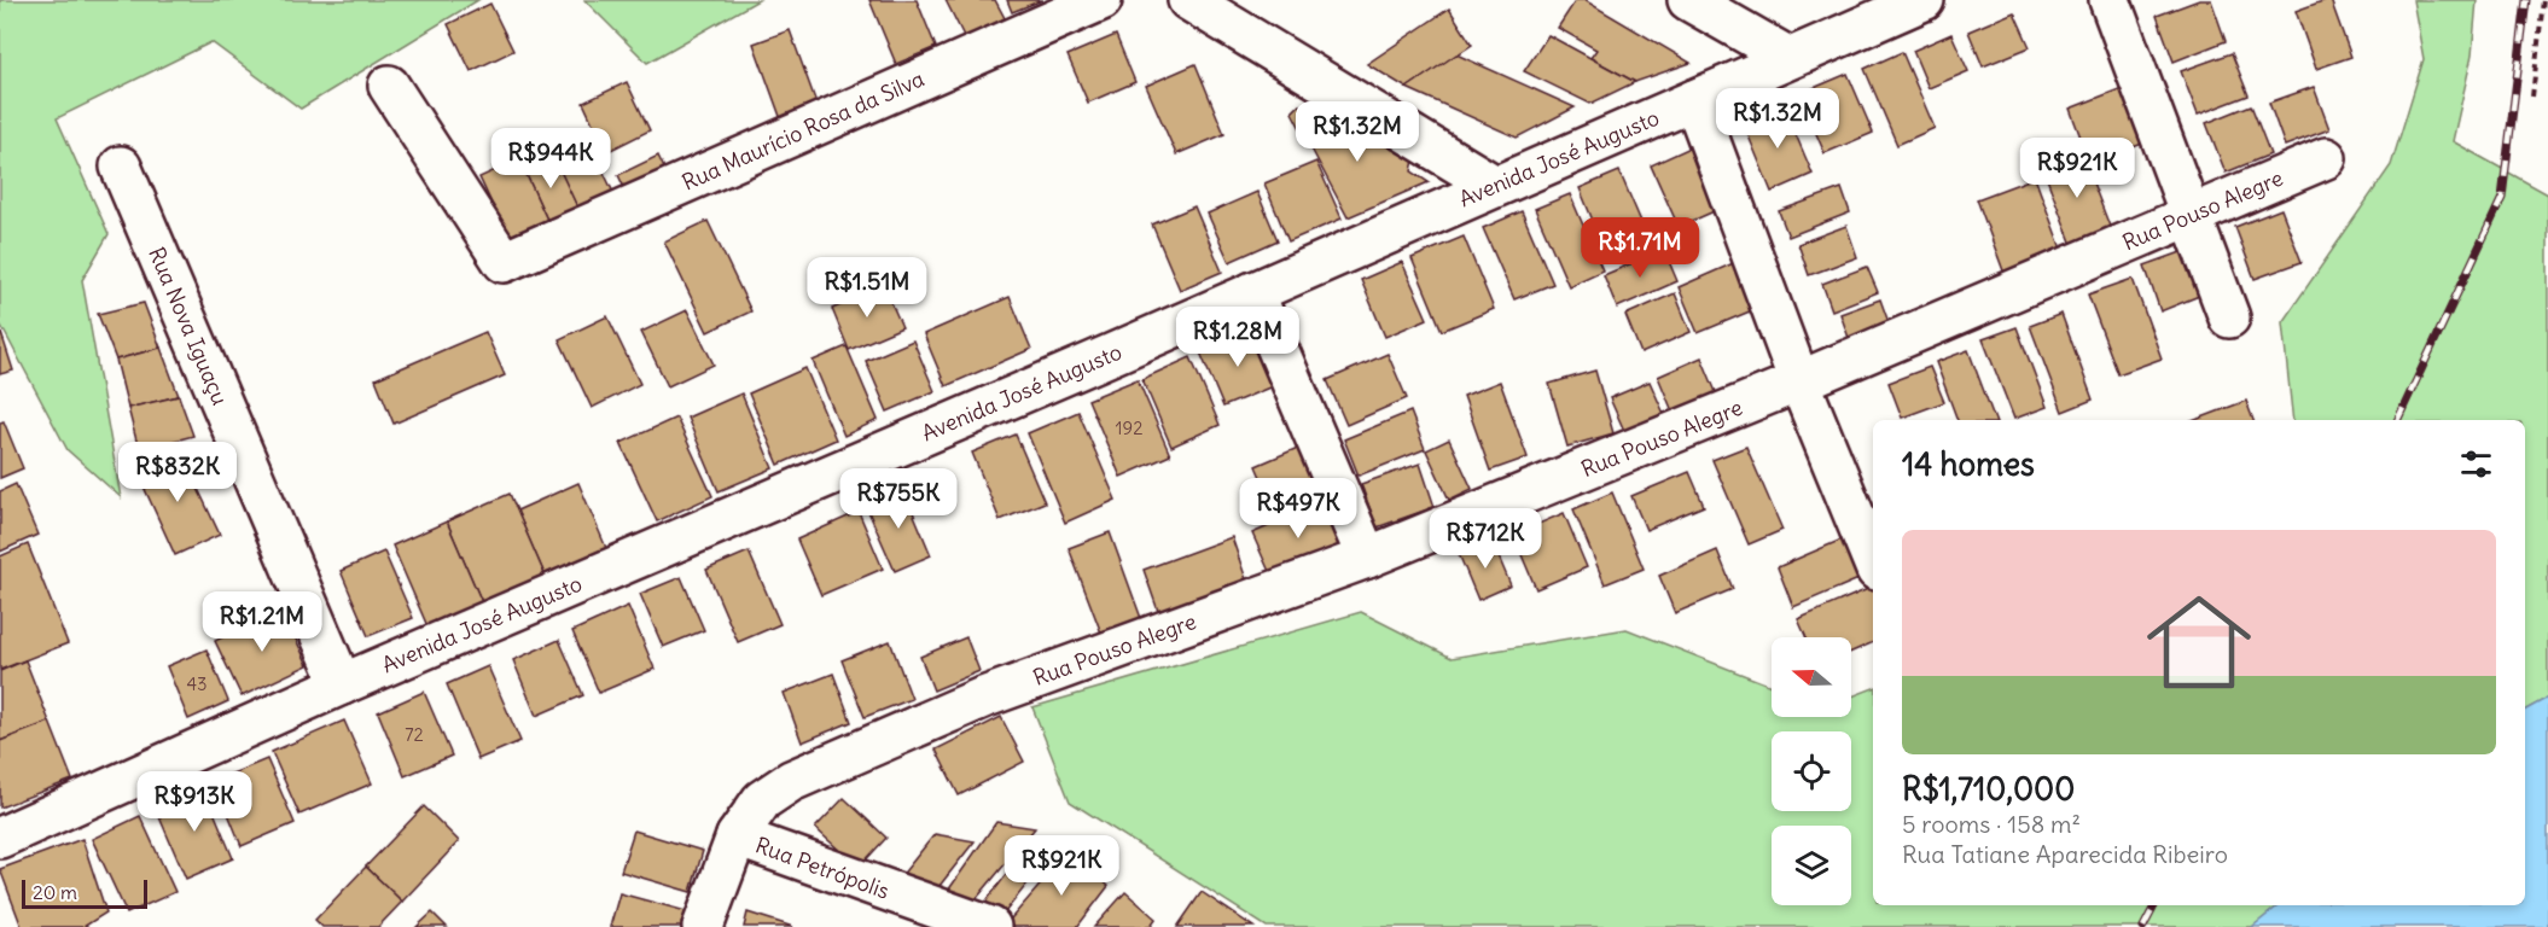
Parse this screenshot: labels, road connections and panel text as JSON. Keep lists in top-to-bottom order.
{
  "streets": {
    "street": [
      "Rua Maurício Rosa da Silva",
      "Avenida José Augusto",
      "Rua Pouso Alegre",
      "Rua Nova Iguaçu",
      "Rua Petrópolis"
    ]
  },
  "crossings": [
    ["Avenida José Augusto", "Rua Nova Iguaçu"],
    ["Rua Pouso Alegre", "Rua Petrópolis"]
  ],
  "house_numbers": ["192", "43", "72"],
  "scale_bar": "20 m",
  "north": "left",
  "page": {
    "price": [
      "R$1.32M",
      "R$1.32M",
      "R$944K",
      "R$921K",
      "R$1.71M",
      "R$1.51M",
      "R$1.28M",
      "R$832K",
      "R$755K",
      "R$497K",
      "R$712K",
      "R$1.21M",
      "R$913K",
      "R$921K"
    ],
    "heading": "14 homes",
    "list": [
      {
        "name": "R$1,710,000",
        "note": "5 rooms · 158 m² · Rua Tatiane Aparecida Ribeiro"
      }
    ],
    "scale": "20 m"
  }
}
